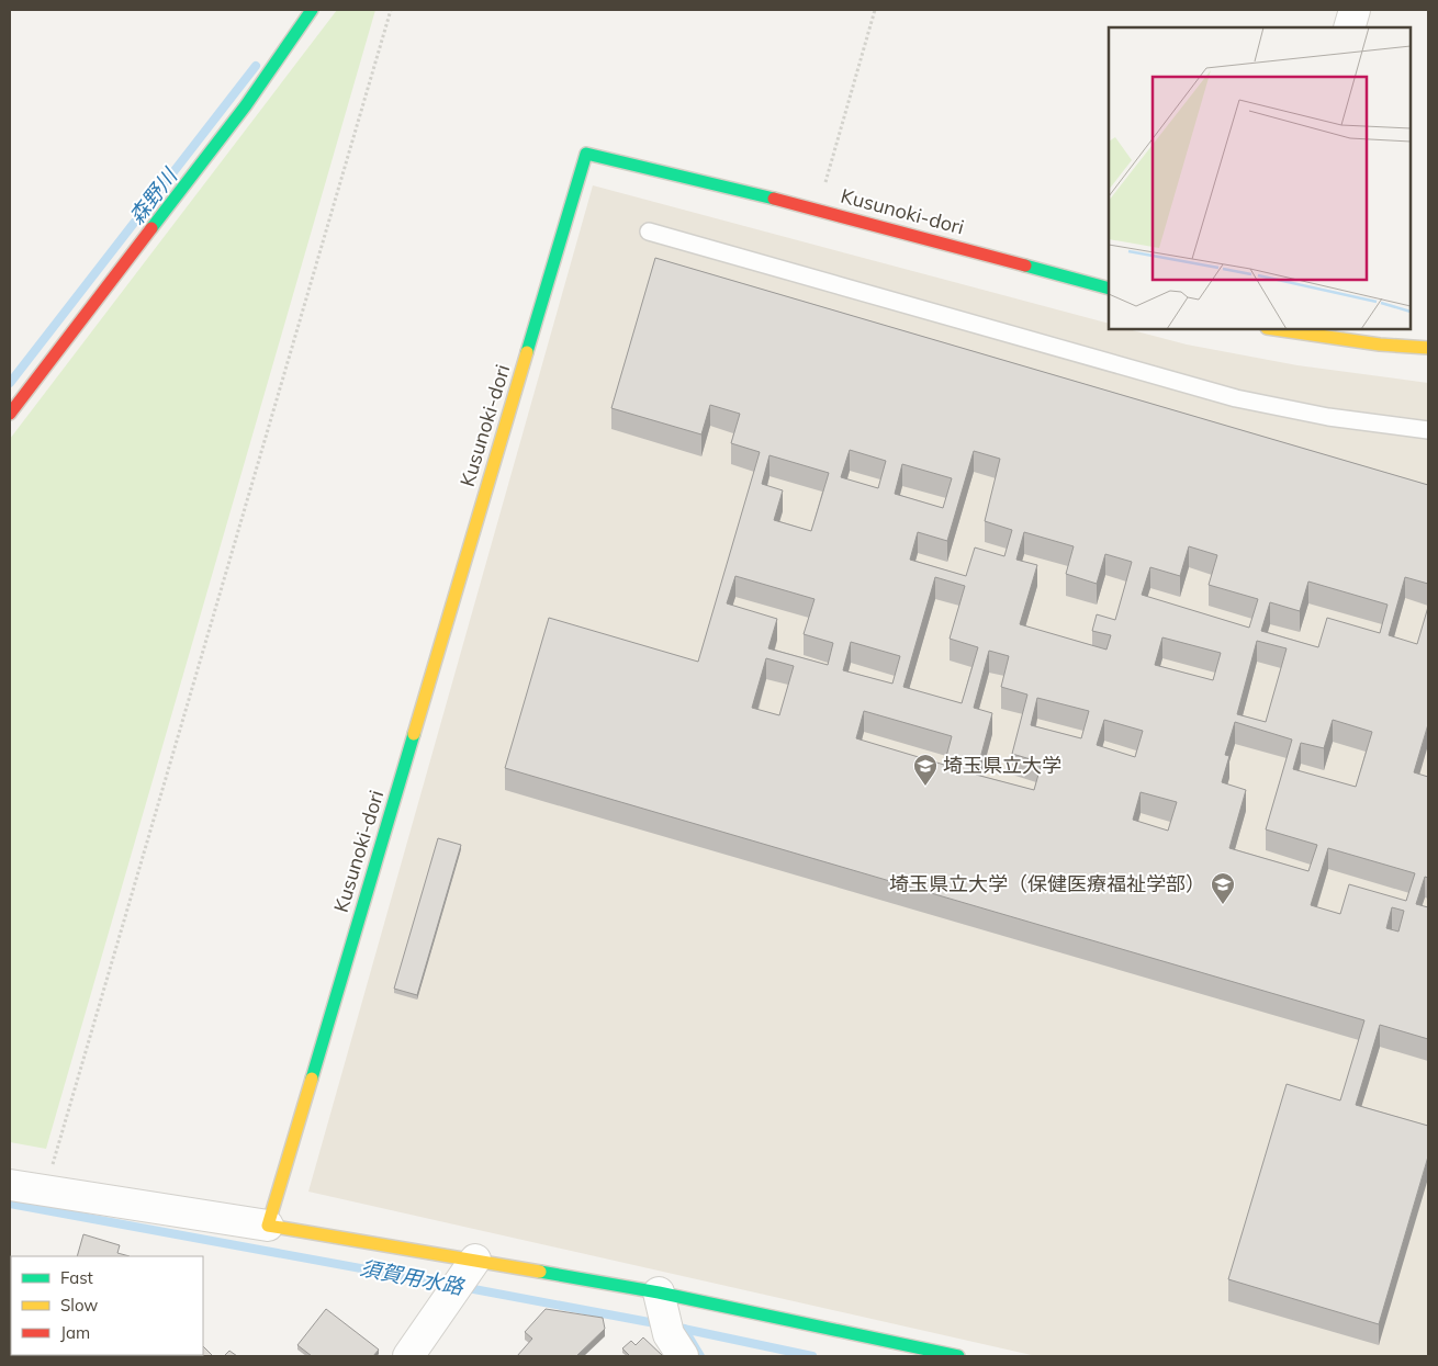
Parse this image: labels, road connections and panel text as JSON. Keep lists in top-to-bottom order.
{
  "streets": {
    "street": ["Kusunoki-dori"]
  },
  "water": ["森野川", "須賀用水路"],
  "places": {
    "school or university": ["埼玉県立大学", "埼玉県立大学（保健医療福祉学部）"]
  },
  "legend": ["Fast", "Slow", "Jam"]
}
